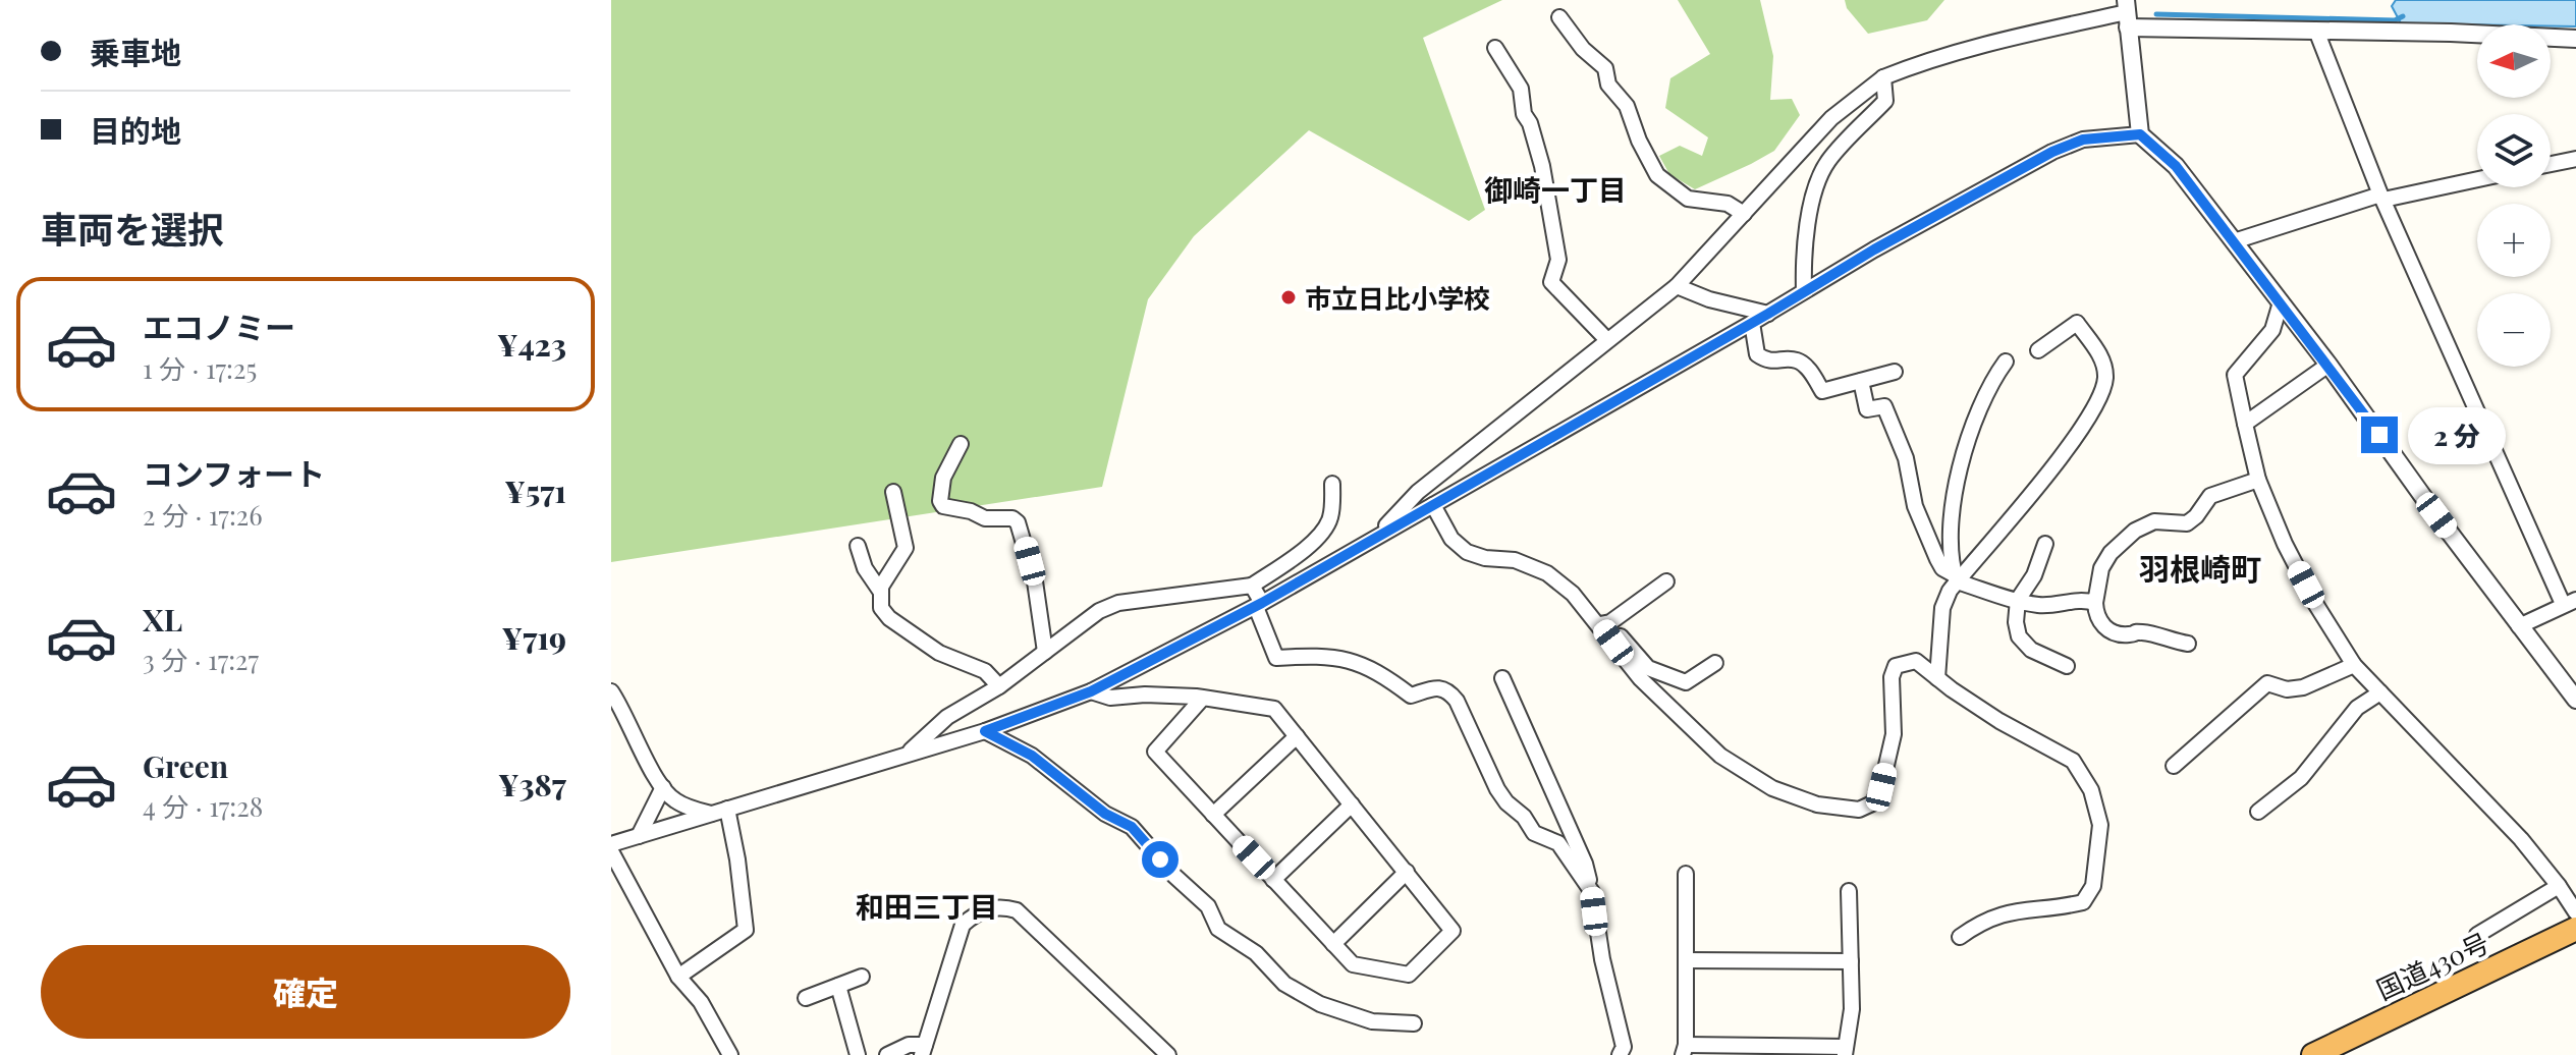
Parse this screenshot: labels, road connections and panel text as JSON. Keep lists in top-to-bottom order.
{
  "streets": {
    "highway": ["国道430号"]
  },
  "districts": ["御崎一丁目", "羽根崎町", "和田三丁目"],
  "places": ["市立日比小学校"],
  "north": "left",
  "page": {
    "banner": ["乗車地", "目的地"],
    "map_buttons": ["+", "−"],
    "heading": "車両を選択",
    "list": [
      {
        "name": "エコノミー",
        "note": "1 分 · 17:25",
        "value": "¥423"
      },
      {
        "name": "コンフォート",
        "note": "2 分 · 17:26",
        "value": "¥571"
      },
      {
        "name": "XL",
        "note": "3 分 · 17:27",
        "value": "¥719"
      },
      {
        "name": "Green",
        "note": "4 分 · 17:28",
        "value": "¥387"
      }
    ],
    "bubble": "2 分",
    "buttons": "確定"
  }
}
